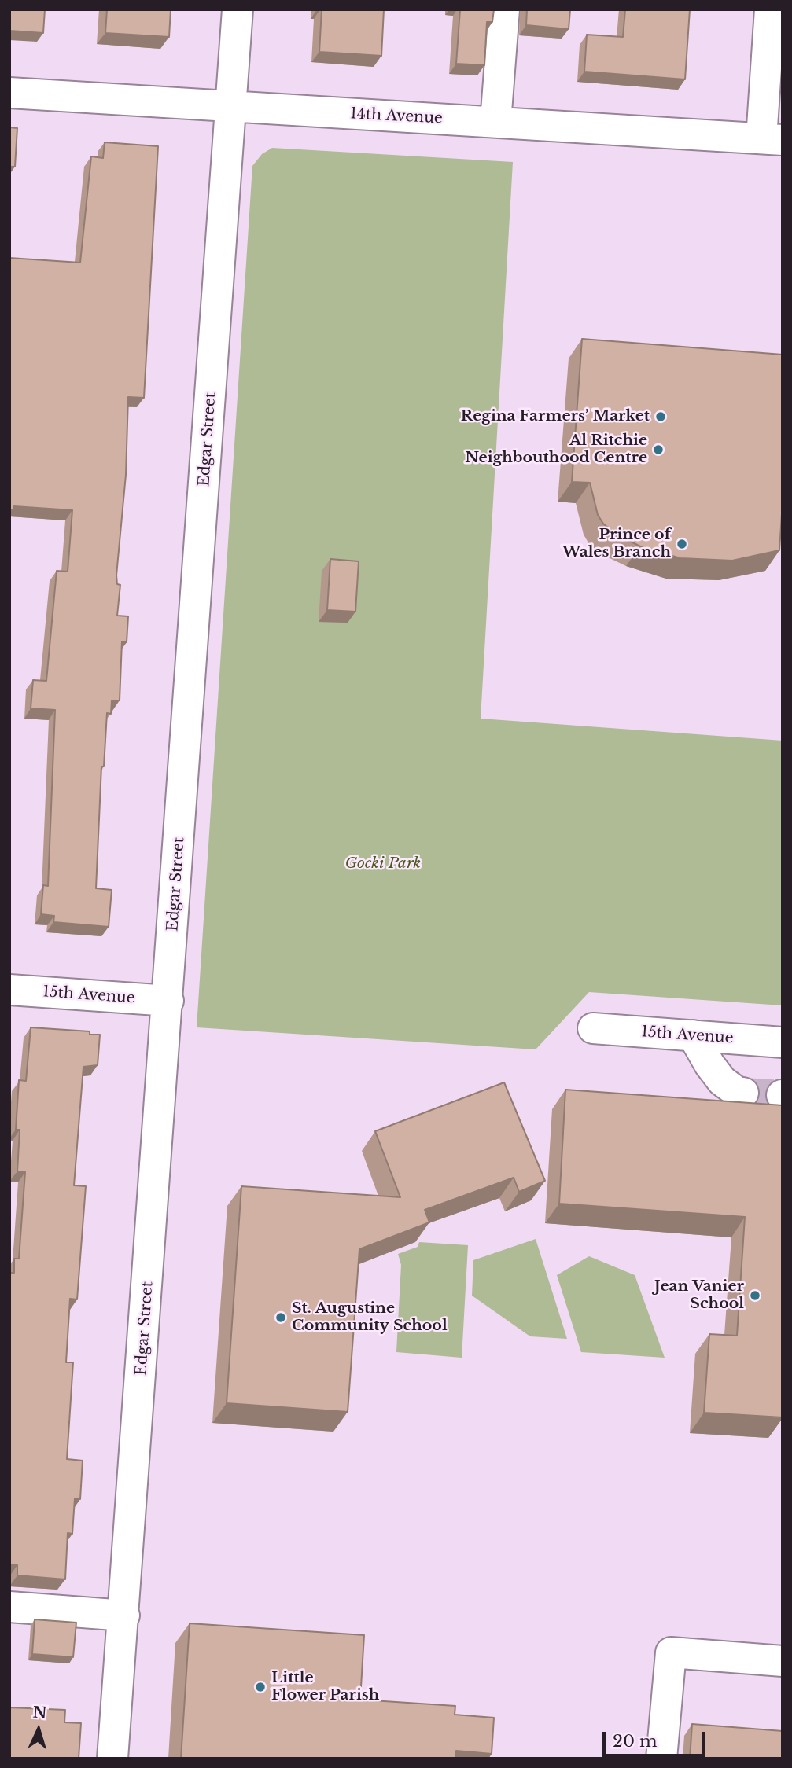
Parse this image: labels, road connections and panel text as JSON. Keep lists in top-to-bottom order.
{
  "streets": {
    "street": ["14th Avenue", "Edgar Street", "15th Avenue"]
  },
  "crossings": [
    ["14th Avenue", "Edgar Street"],
    ["Edgar Street", "15th Avenue"]
  ],
  "parks": ["Gocki Park"],
  "places": [
    "Regina Farmers’ Market",
    "Al Ritchie Neighbouthood Centre",
    "Prince of Wales Branch",
    "Jean Vanier School",
    "St. Augustine Community School",
    "Little Flower Parish"
  ],
  "scale_bar": "20 m",
  "north": "top"
}
